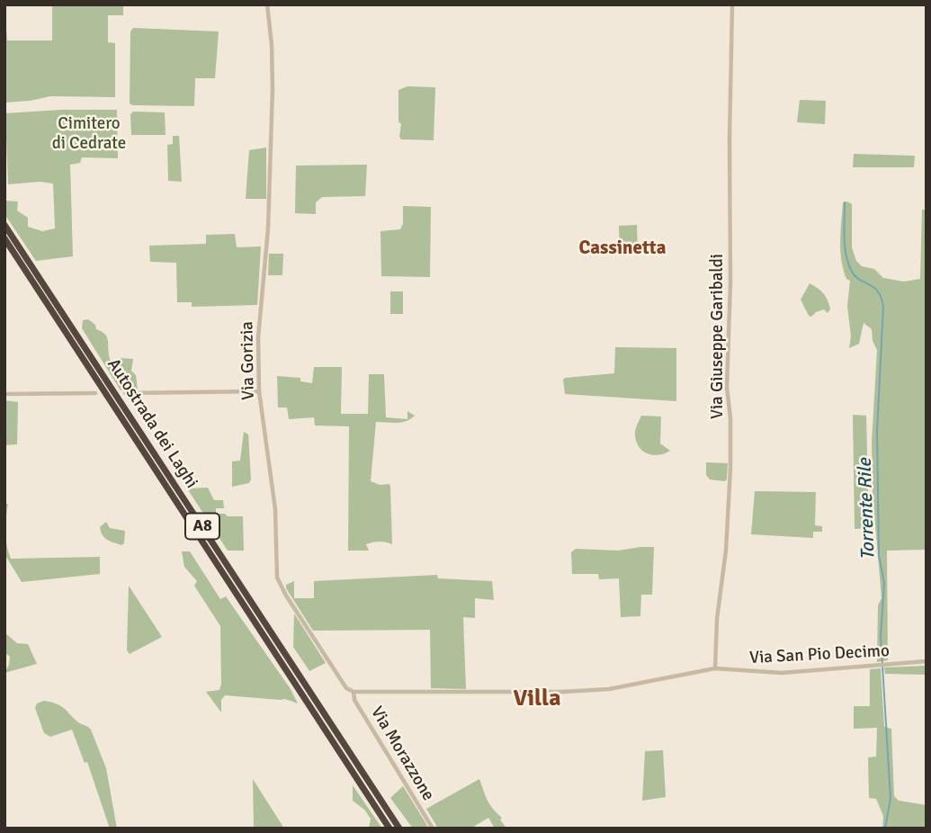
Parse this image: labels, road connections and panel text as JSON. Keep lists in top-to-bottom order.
{
  "streets": {
    "highway": ["Autostrada dei Laghi", "A8"],
    "street": [
      "Via Giuseppe Garibaldi",
      "Via Gorizia",
      "Via San Pio Decimo",
      "Via Morazzone"
    ]
  },
  "crossings": [
    ["Via Giuseppe Garibaldi", "Via San Pio Decimo"],
    ["Via Gorizia", "Via San Pio Decimo"],
    ["Via Gorizia", "Via Morazzone"],
    ["Via San Pio Decimo", "Via Morazzone"]
  ],
  "districts": ["Cassinetta", "Villa"],
  "water": ["Torrente Rile"],
  "parks": ["Cimitero di Cedrate"]
}
